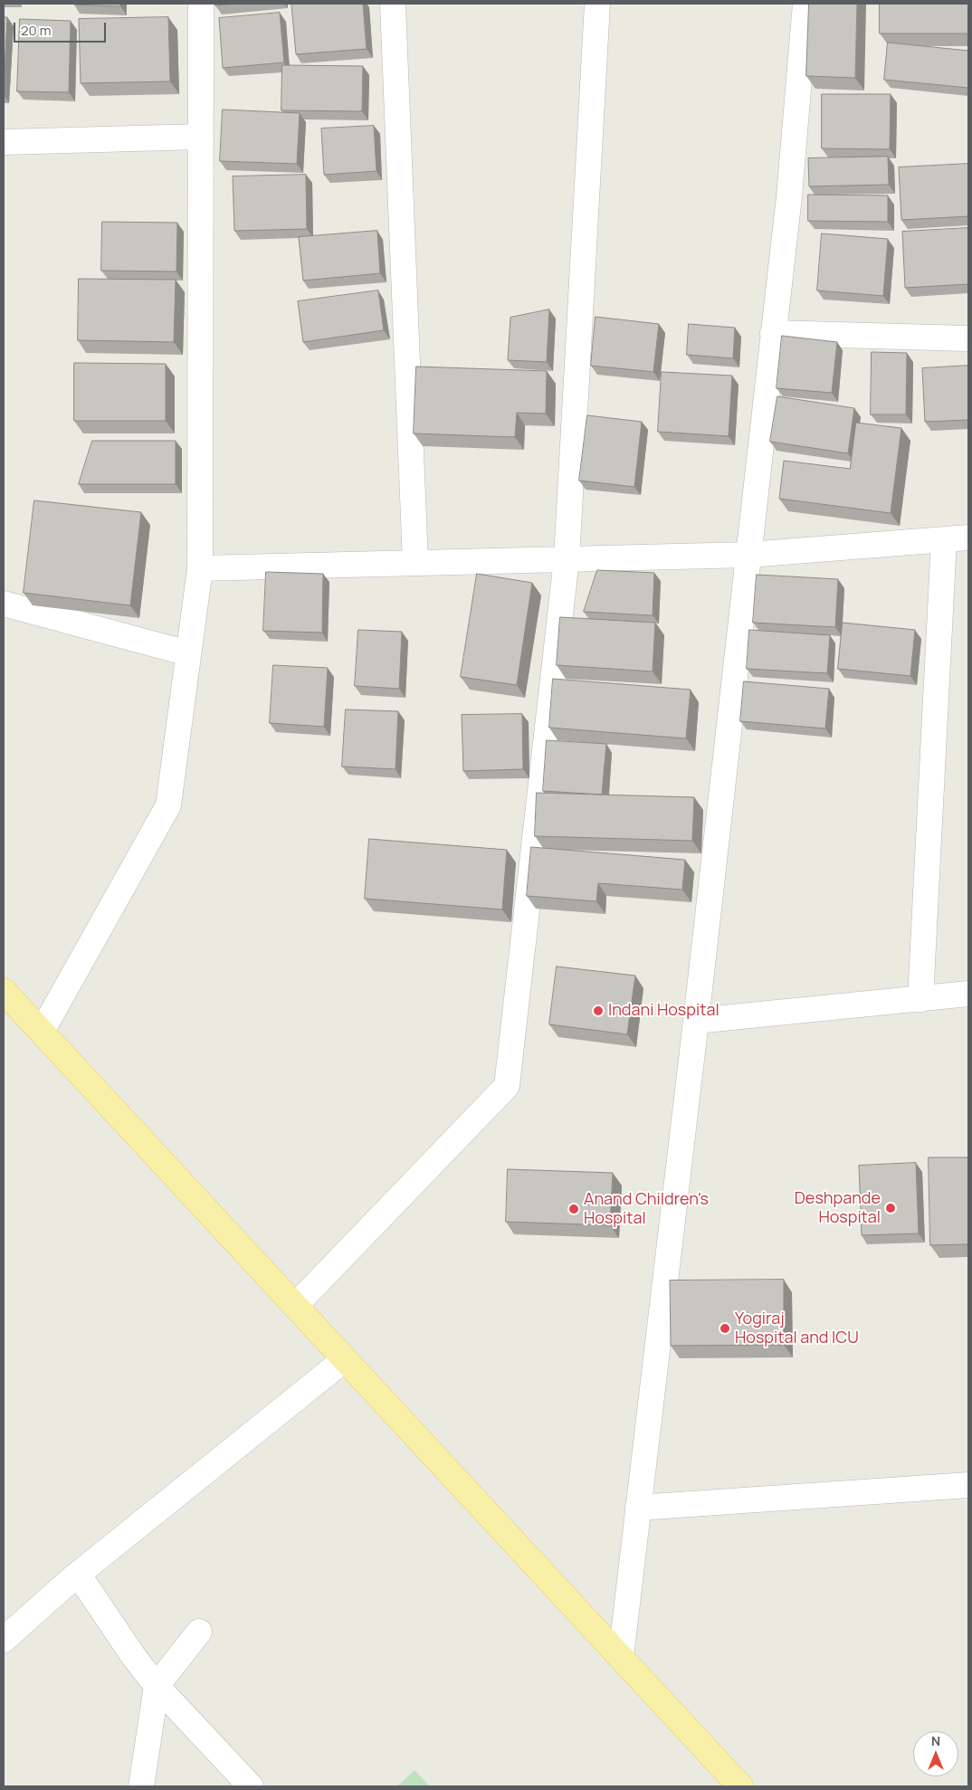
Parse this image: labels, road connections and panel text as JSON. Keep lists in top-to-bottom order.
{
  "places": [
    "Indani Hospital",
    "Deshpande Hospital",
    "Anand Children's Hospital",
    "Yogiraj Hospital and ICU"
  ],
  "scale_bar": "20 m",
  "north": "top"
}
